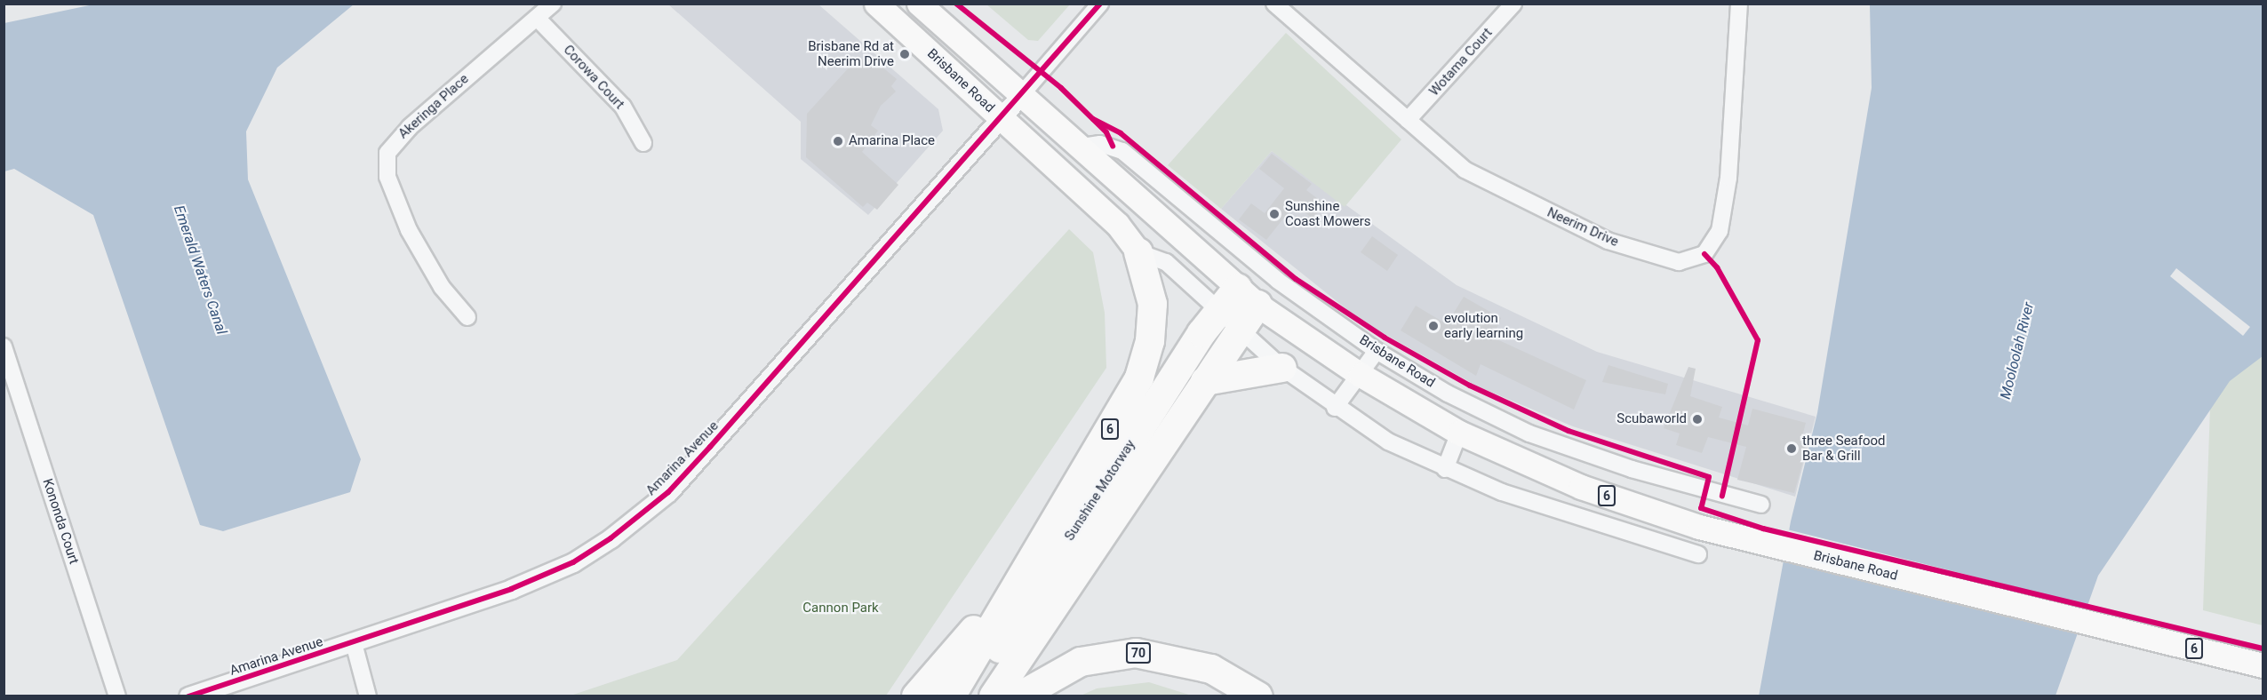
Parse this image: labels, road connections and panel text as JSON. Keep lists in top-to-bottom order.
{
  "streets": {
    "highway": ["6", "Sunshine Motorway", "70"],
    "main road": ["Brisbane Road"],
    "street": [
      "Wotama Court",
      "Corowa Court",
      "Akeringa Place",
      "Neerim Drive",
      "Amarina Avenue",
      "Kononda Court"
    ]
  },
  "crossings": [
    ["Wotama Court", "Neerim Drive"],
    ["Corowa Court", "Akeringa Place"],
    ["Brisbane Road", "6"],
    ["Brisbane Road", "Amarina Avenue"],
    ["Brisbane Road", "Sunshine Motorway"]
  ],
  "water": ["Emerald Waters Canal", "Mooloolah River"],
  "parks": ["Cannon Park"],
  "places": [
    "Brisbane Rd at Neerim Drive",
    "Amarina Place",
    "Sunshine Coast Mowers",
    "evolution early learning",
    "Scubaworld",
    "three Seafood Bar & Grill"
  ]
}
